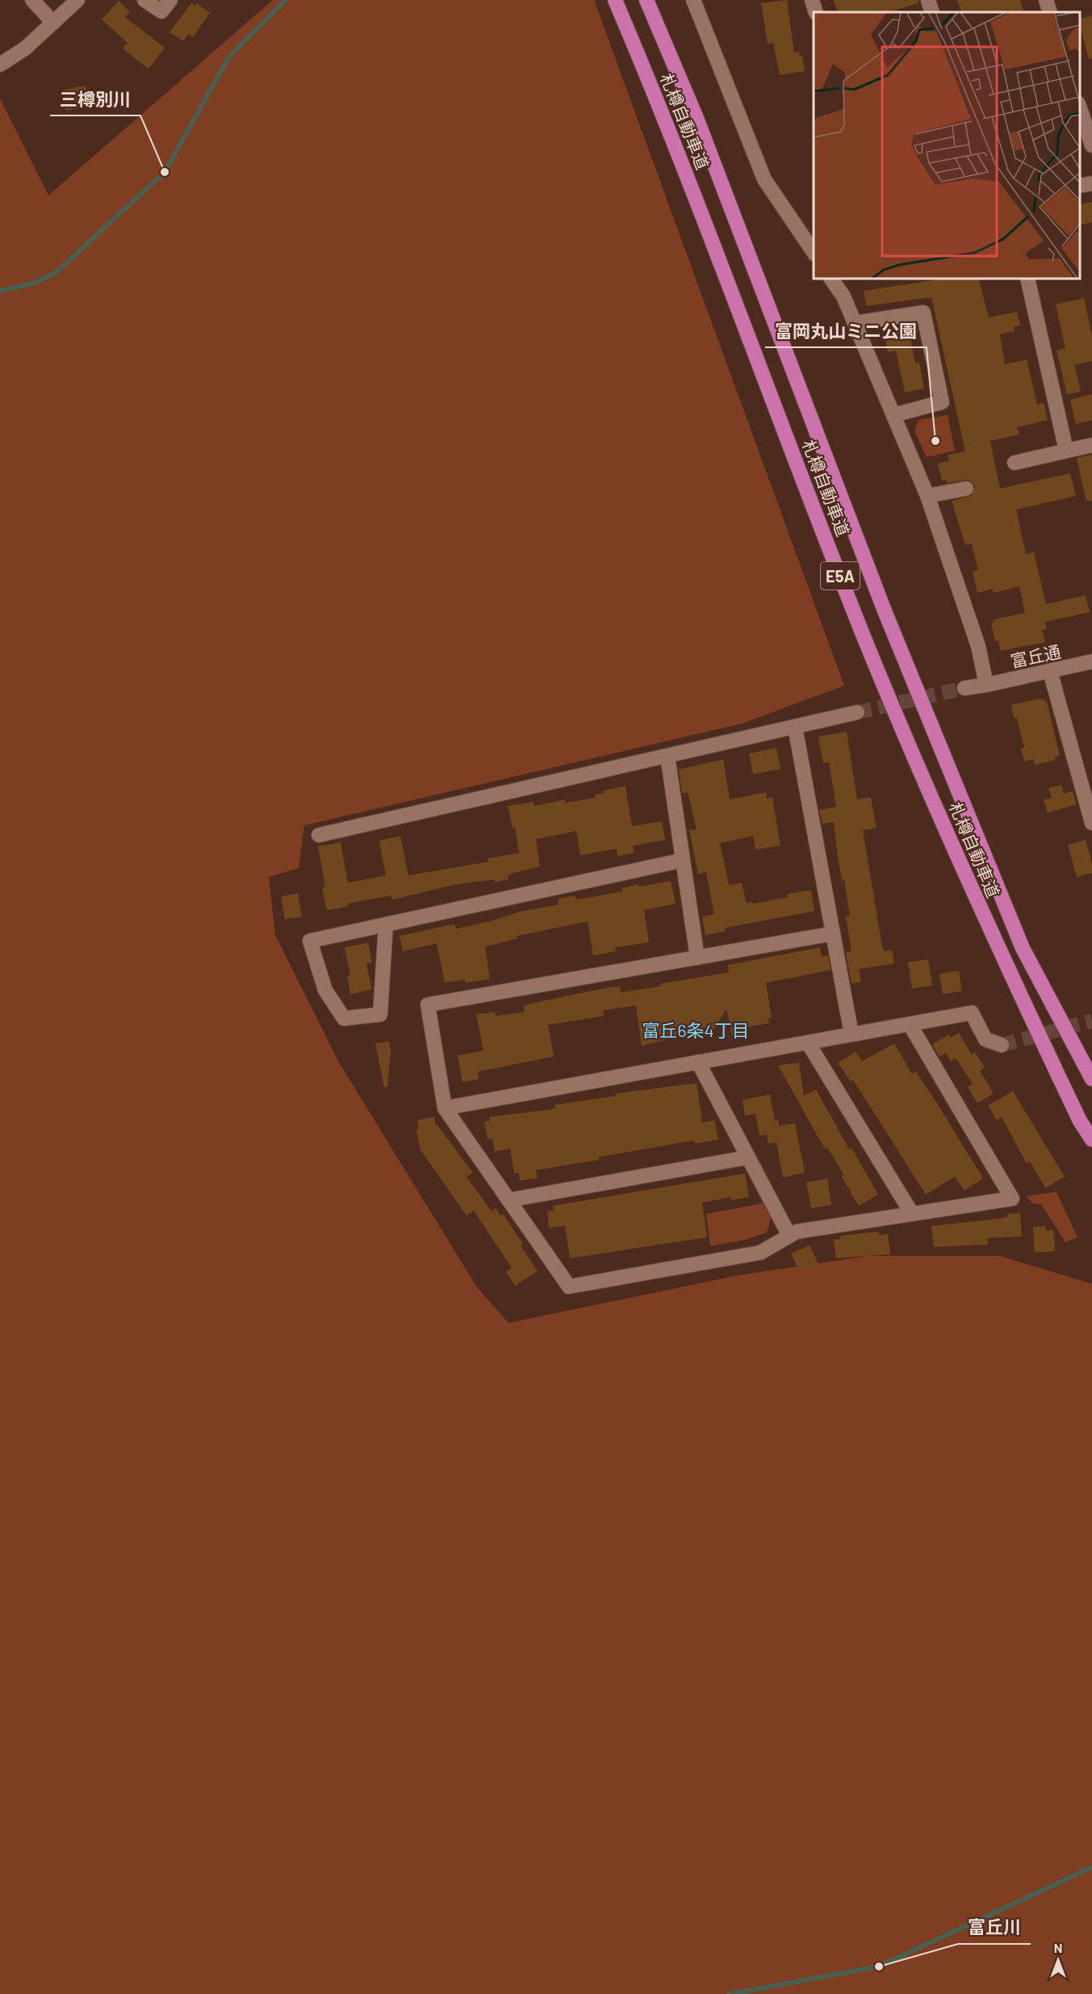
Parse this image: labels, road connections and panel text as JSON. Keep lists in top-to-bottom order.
{
  "streets": {
    "highway": ["札樽自動車道", "E5A"],
    "street": ["富丘通"]
  },
  "districts": ["富丘6条4丁目"],
  "places": ["三樽別川", "富岡丸山ミニ公園", "富丘川"],
  "north": "top"
}
